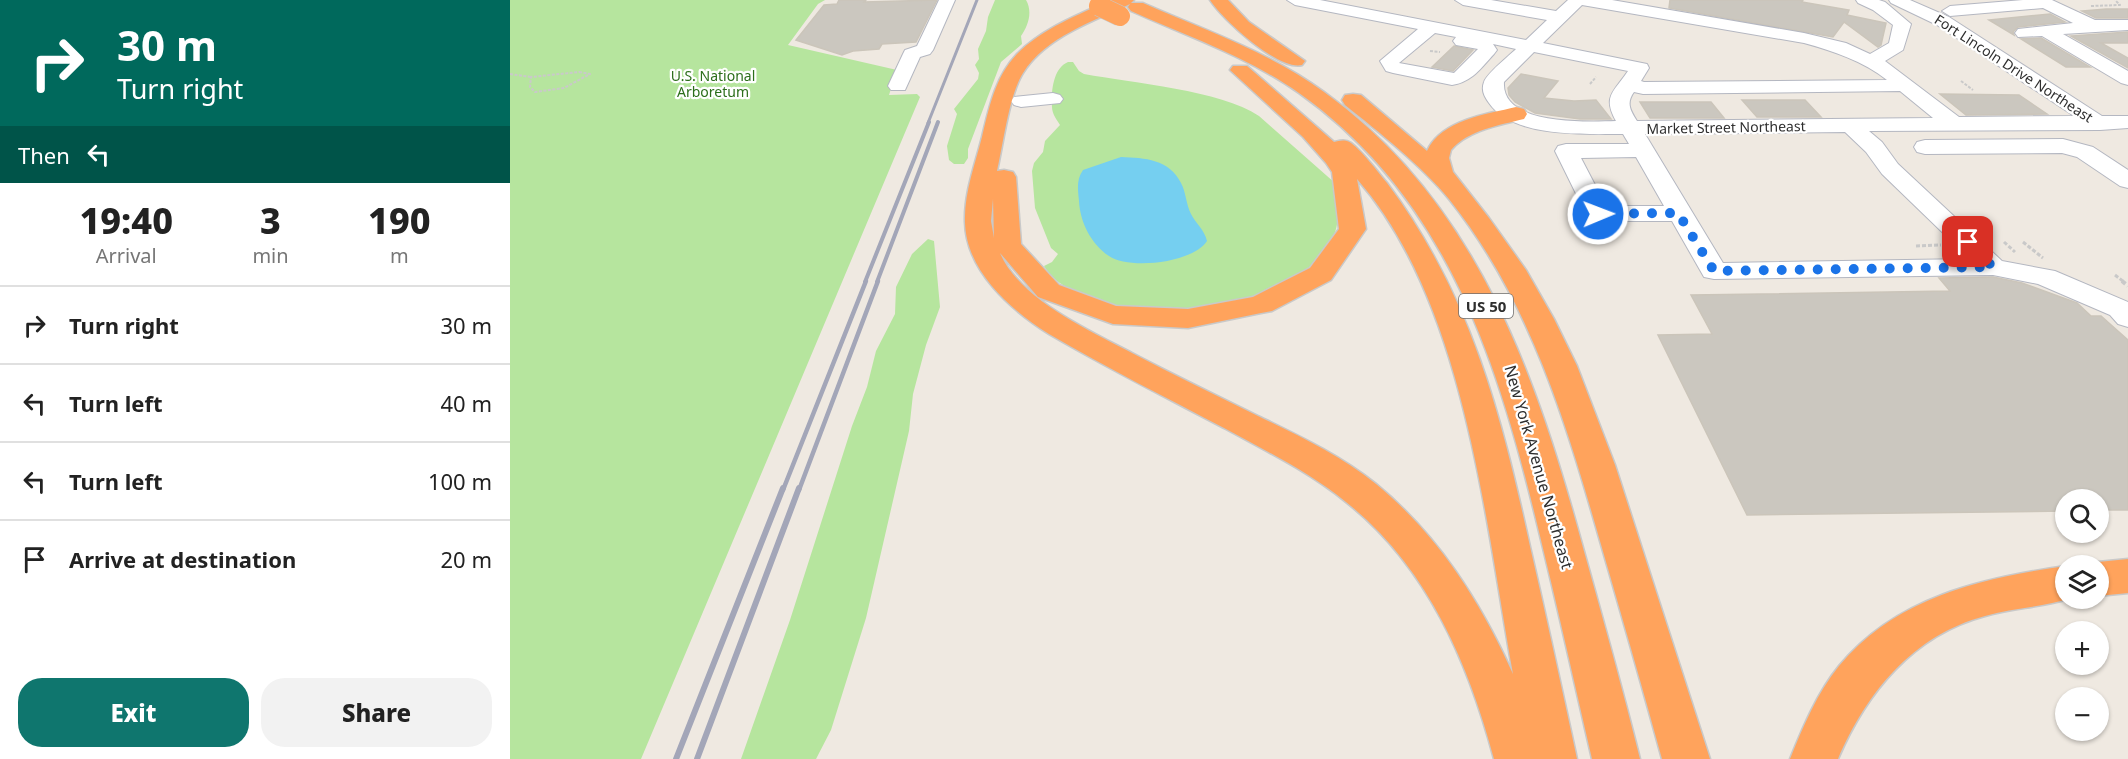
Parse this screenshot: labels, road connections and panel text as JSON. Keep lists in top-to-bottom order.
{
  "streets": {
    "highway": ["US 50", "New York Avenue Northeast"],
    "street": ["Fort Lincoln Drive Northeast", "Market Street Northeast"]
  },
  "crossings": [
    ["Fort Lincoln Drive Northeast", "Market Street Northeast"],
    ["US 50", "New York Avenue Northeast"]
  ],
  "parks": ["U.S. National Arboretum"],
  "page": {
    "turn": ["30 m", "Turn right"],
    "then": "Then",
    "eta": [
      "19:40",
      "Arrival",
      "3",
      "min",
      "190",
      "m"
    ],
    "list": [
      {
        "name": "Turn right",
        "value": "30 m"
      },
      {
        "name": "Turn left",
        "value": "40 m"
      },
      {
        "name": "Turn left",
        "value": "100 m"
      },
      {
        "name": "Arrive at destination",
        "value": "20 m"
      }
    ],
    "map_buttons": ["+", "−"],
    "buttons": ["Exit", "Share"]
  }
}
